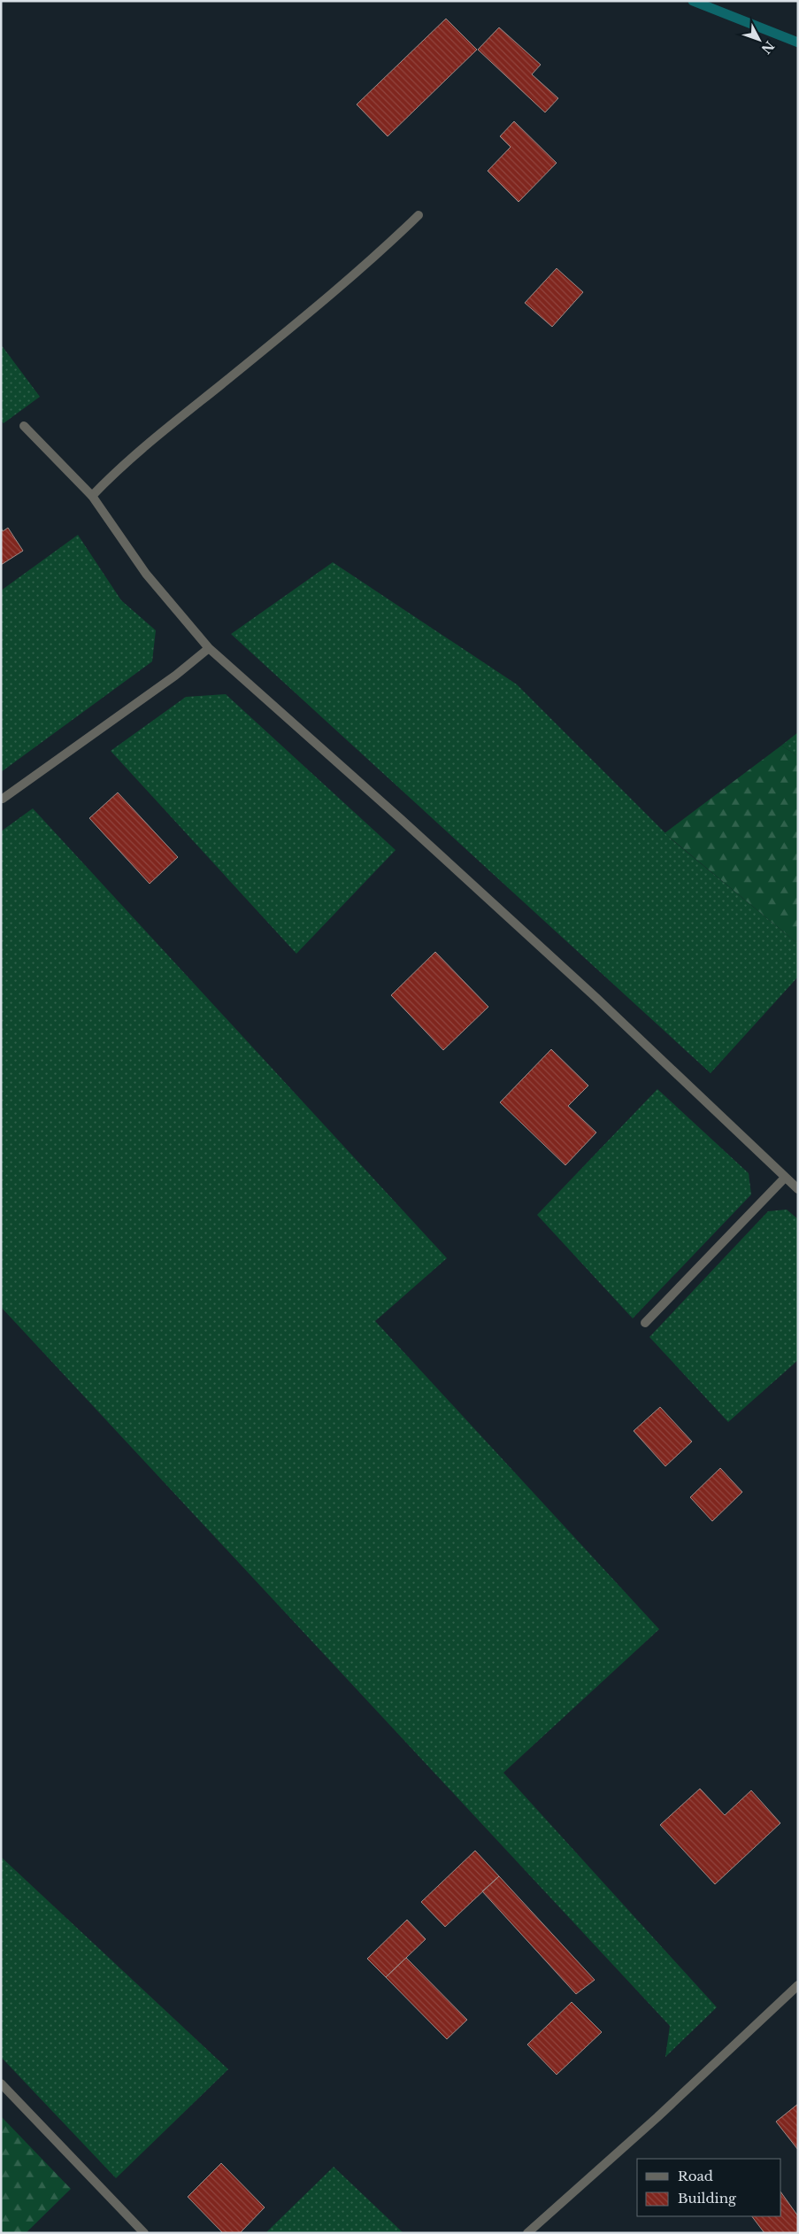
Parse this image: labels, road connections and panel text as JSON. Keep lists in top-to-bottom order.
{
  "legend": ["Road", "Building"],
  "north": "bottom right"
}
